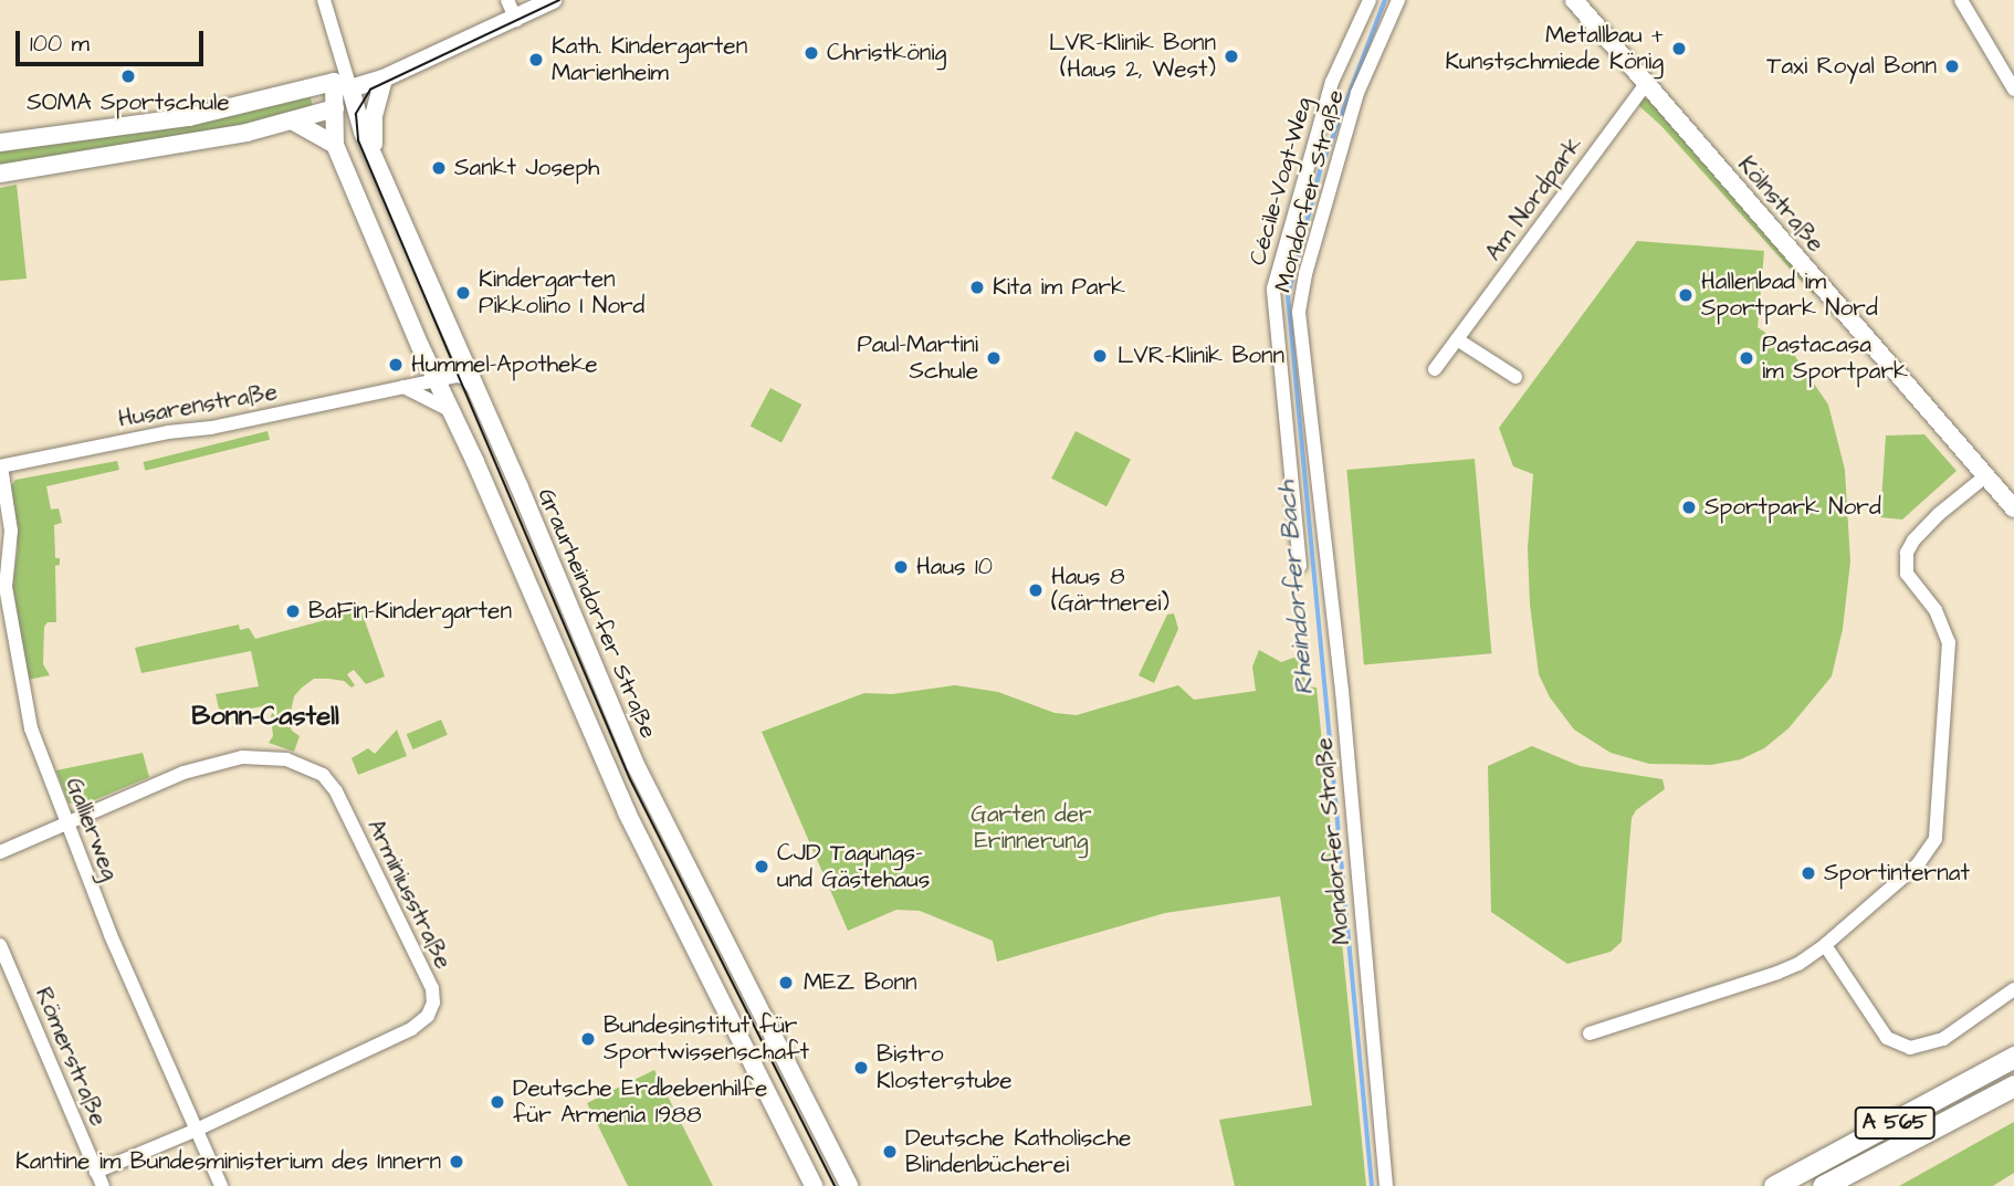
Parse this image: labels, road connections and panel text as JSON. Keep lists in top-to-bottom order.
{
  "streets": {
    "highway": ["A 565"],
    "main road": ["Kölnstraße", "Graurheindorfer Straße"],
    "street": [
      "Cécile-Vogt-Weg",
      "Mondorfer Straße",
      "Am Nordpark",
      "Husarenstraße",
      "Gallierweg",
      "Arminiusstraße",
      "Römerstraße"
    ]
  },
  "crossings": [
    ["Am Nordpark", "Kölnstraße"],
    ["Husarenstraße", "Graurheindorfer Straße"],
    ["Husarenstraße", "Gallierweg"],
    ["Gallierweg", "Arminiusstraße"],
    ["Arminiusstraße", "Römerstraße"]
  ],
  "districts": ["Bonn-Castell"],
  "water": ["Rheindorfer Bach"],
  "parks": ["Garten der Erinnerung"],
  "places": [
    "Metallbau + Kunstschmiede König",
    "Christkönig",
    "LVR-Klinik Bonn (Haus 2, West)",
    "Kath. Kindergarten Marienheim",
    "Taxi Royal Bonn",
    "SOMA Sportschule",
    "Sankt Joseph",
    "Kita im Park",
    "Kindergarten Pikkolino I Nord",
    "Hallenbad im Sportpark Nord",
    "LVR-Klinik Bonn",
    "Paul-Martini Schule",
    "Pastacasa im Sportpark",
    "Hummel-Apotheke",
    "Sportpark Nord",
    "Haus 10",
    "Haus 8 (Gärtnerei)",
    "BaFin-Kindergarten",
    "CJD Tagungs- und Gästehaus",
    "Sportinternat",
    "MEZ Bonn",
    "Bundesinstitut für Sportwissenschaft",
    "Bistro Klosterstube",
    "Deutsche Erdbebenhilfe für Armenia 1988",
    "Deutsche Katholische Blindenbücherei",
    "Kantine im Bundesministerium des Innern"
  ],
  "scale_bar": "100 m"
}
